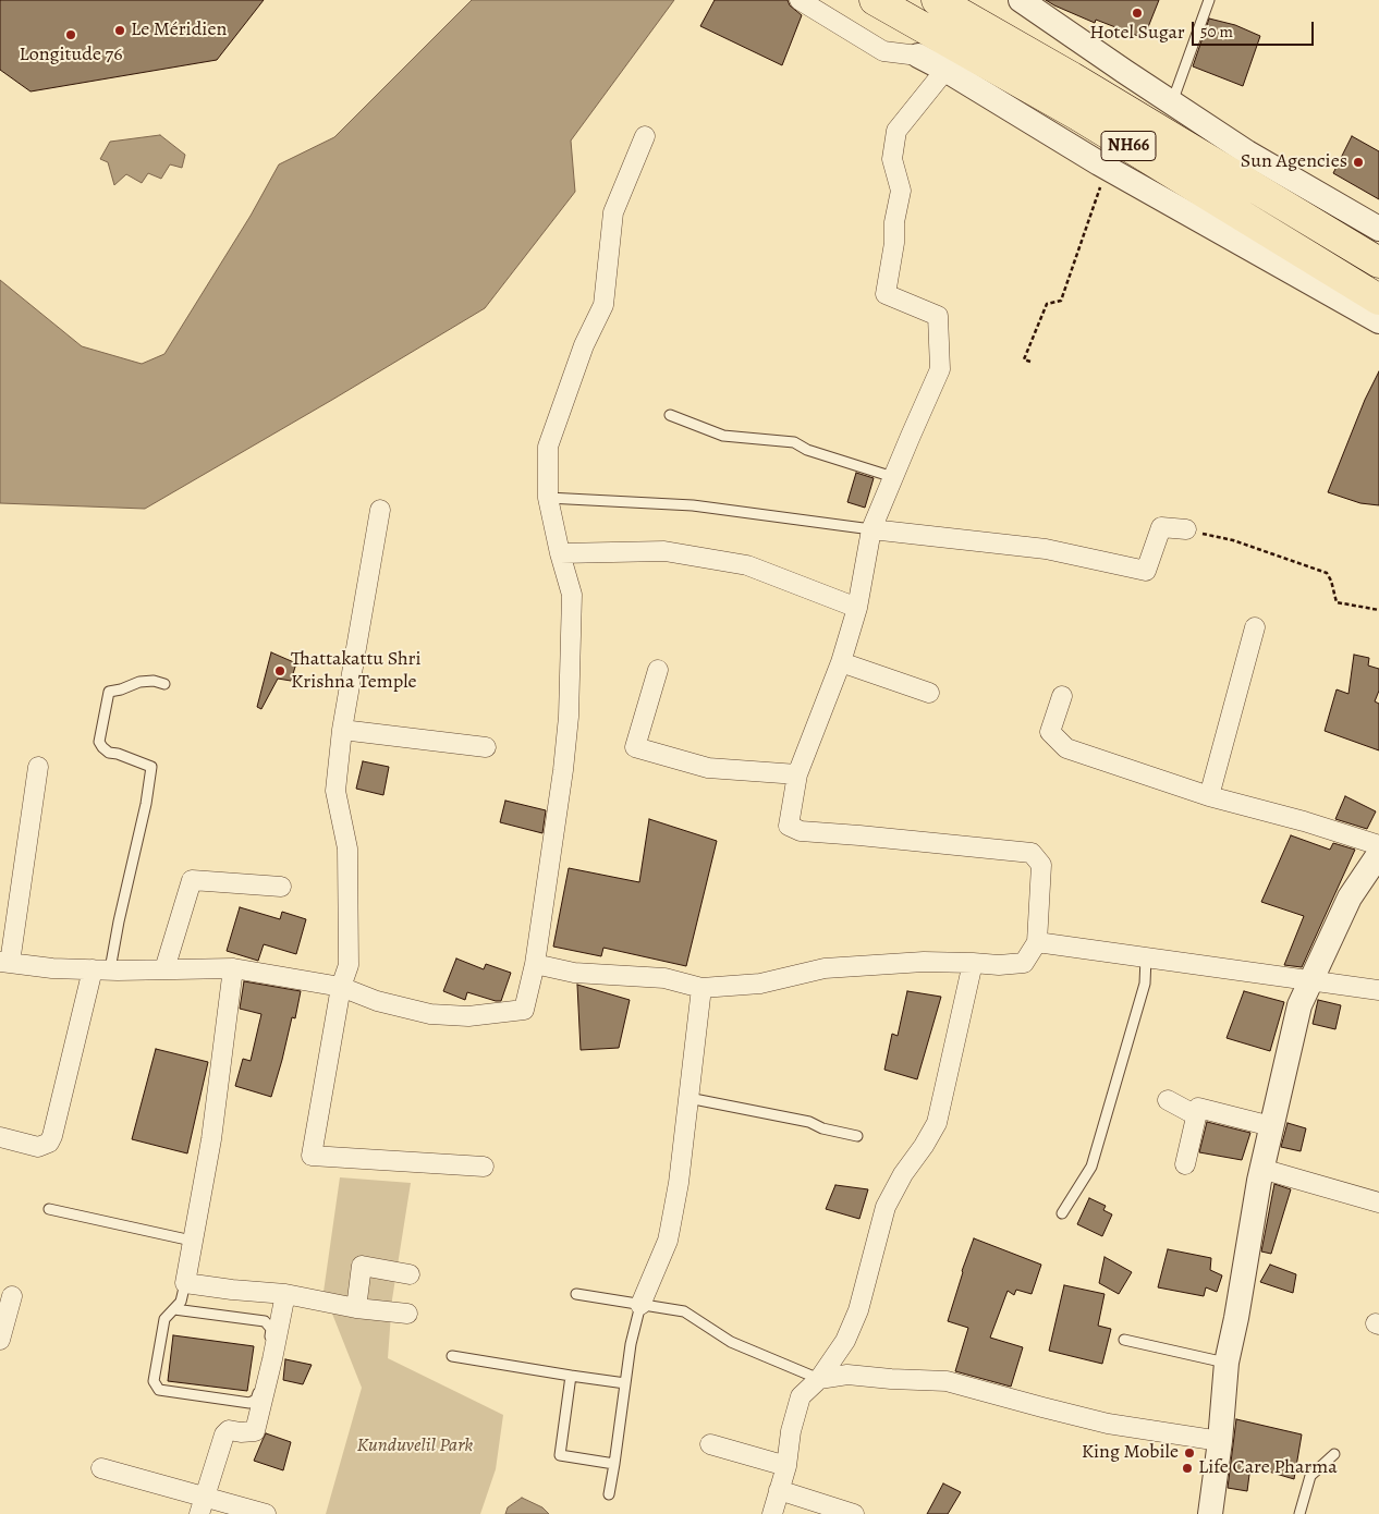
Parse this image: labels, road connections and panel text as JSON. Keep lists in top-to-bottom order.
{
  "streets": {
    "highway": ["NH66"]
  },
  "parks": ["Kunduvelil Park"],
  "places": [
    "Hotel Sugar",
    "Le Méridien",
    "Longitude 76",
    "Sun Agencies",
    "Thattakattu Shri Krishna Temple",
    "King Mobile",
    "Life Care Pharma"
  ],
  "scale_bar": "50 m"
}
